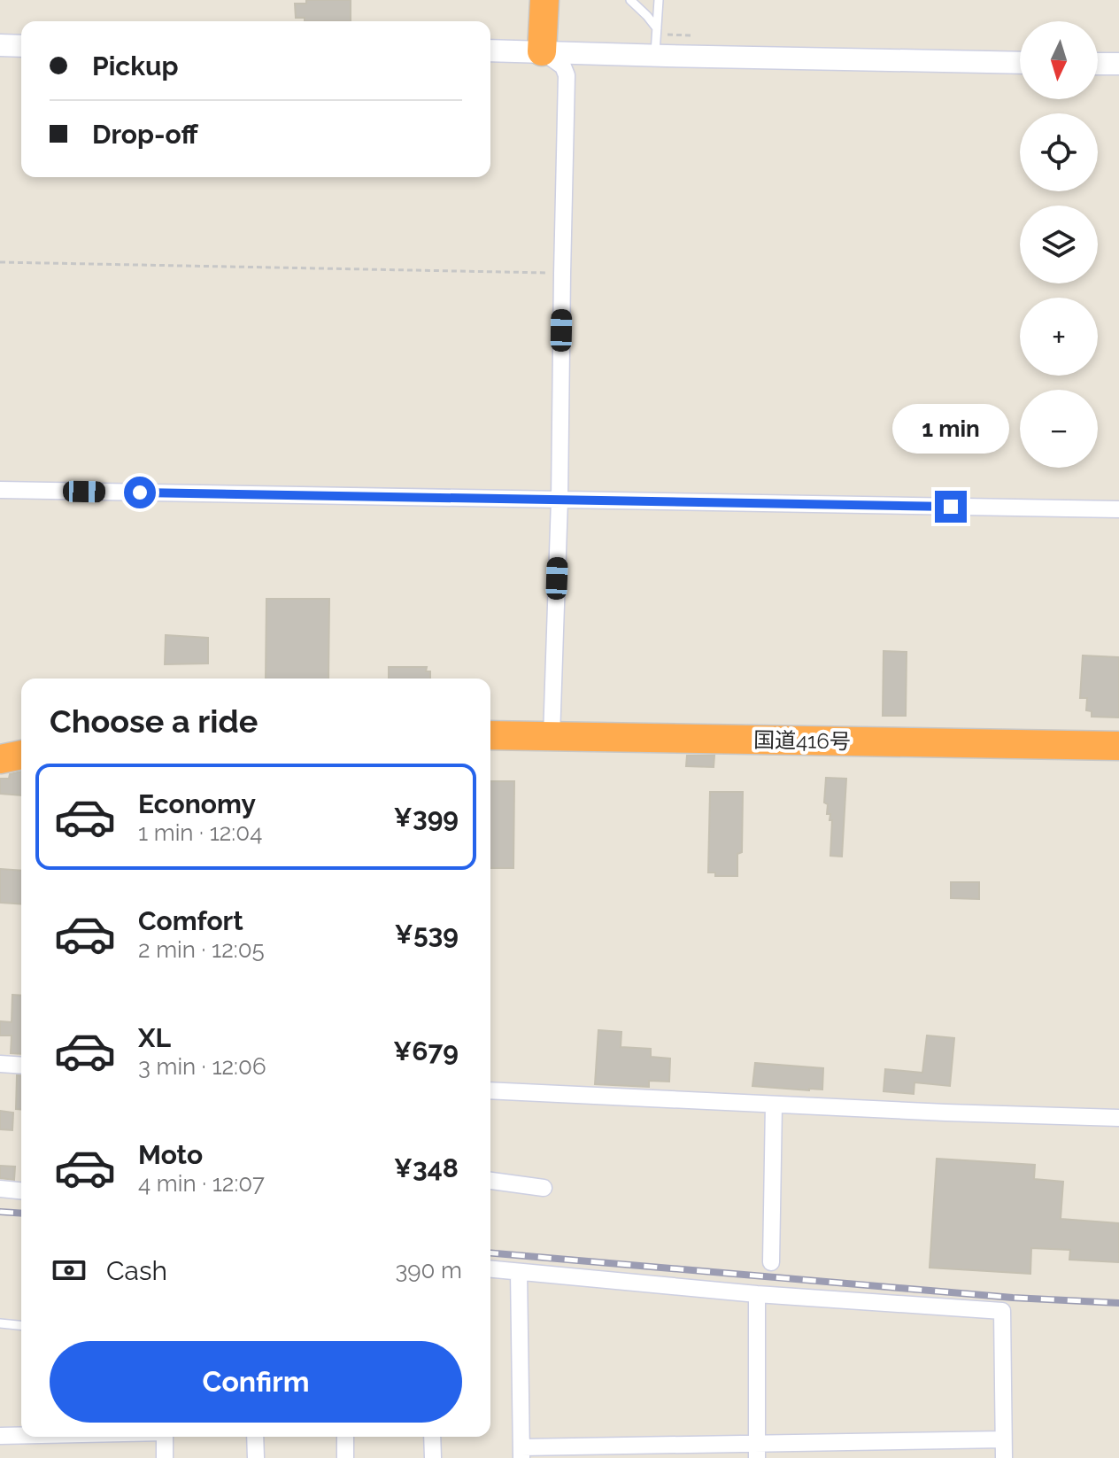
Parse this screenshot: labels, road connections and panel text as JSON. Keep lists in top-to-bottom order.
{
  "streets": {
    "highway": ["国道416号"]
  },
  "north": "bottom",
  "page": {
    "map_buttons": ["+", "−"],
    "banner": ["Pickup", "Drop-off"],
    "bubble": "1 min",
    "heading": "Choose a ride",
    "list": [
      {
        "name": "Economy",
        "note": "1 min · 12:04",
        "value": "¥399"
      },
      {
        "name": "Comfort",
        "note": "2 min · 12:05",
        "value": "¥539"
      },
      {
        "name": "XL",
        "note": "3 min · 12:06",
        "value": "¥679"
      },
      {
        "name": "Moto",
        "note": "4 min · 12:07",
        "value": "¥348"
      }
    ],
    "pay": ["Cash", "390 m"],
    "buttons": "Confirm"
  }
}
